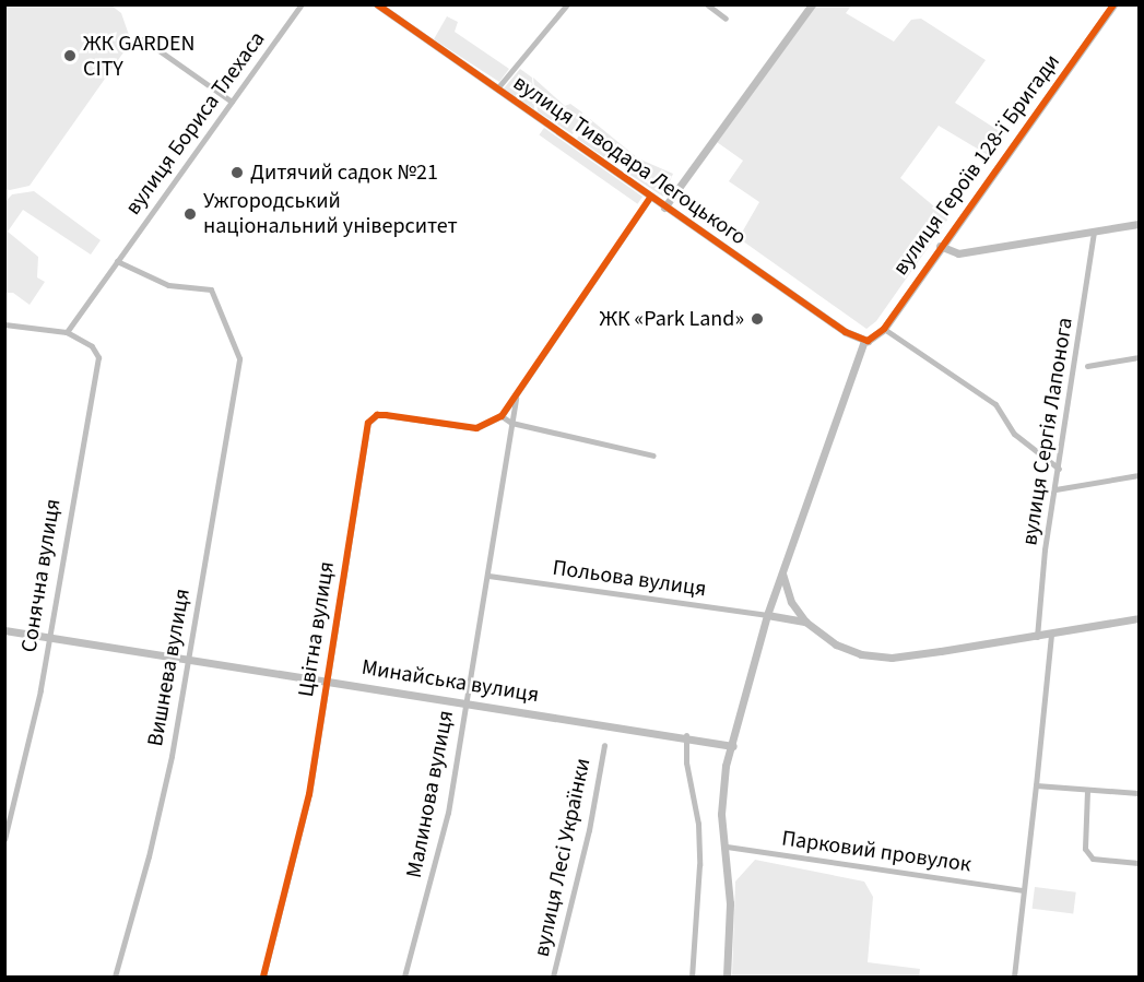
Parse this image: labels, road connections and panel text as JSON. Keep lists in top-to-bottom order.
{
  "streets": {
    "street": [
      "вулиця Бориса Тлехаса",
      "вулиця Тиводара Легоцького",
      "вулиця Героїв 128-ї Бригади",
      "вулиця Сергія Лапонога",
      "Сонячна вулиця",
      "Польова вулиця",
      "Цвітна вулиця",
      "Вишнева вулиця",
      "Минайська вулиця",
      "Малинова вулиця",
      "Парковий провулок",
      "вулиця Лесі Українки"
    ]
  },
  "crossings": [
    ["вулиця Бориса Тлехаса", "Сонячна вулиця"],
    ["вулиця Бориса Тлехаса", "Вишнева вулиця"],
    ["вулиця Тиводара Легоцького", "вулиця Героїв 128-ї Бригади"],
    ["Сонячна вулиця", "Минайська вулиця"],
    ["Польова вулиця", "Малинова вулиця"],
    ["Цвітна вулиця", "Минайська вулиця"],
    ["Вишнева вулиця", "Минайська вулиця"],
    ["Минайська вулиця", "Малинова вулиця"]
  ],
  "places": [
    "ЖК GARDEN CITY",
    "Дитячий садок №21",
    "Ужгородський національний університет",
    "ЖК «Park Land»"
  ]
}
